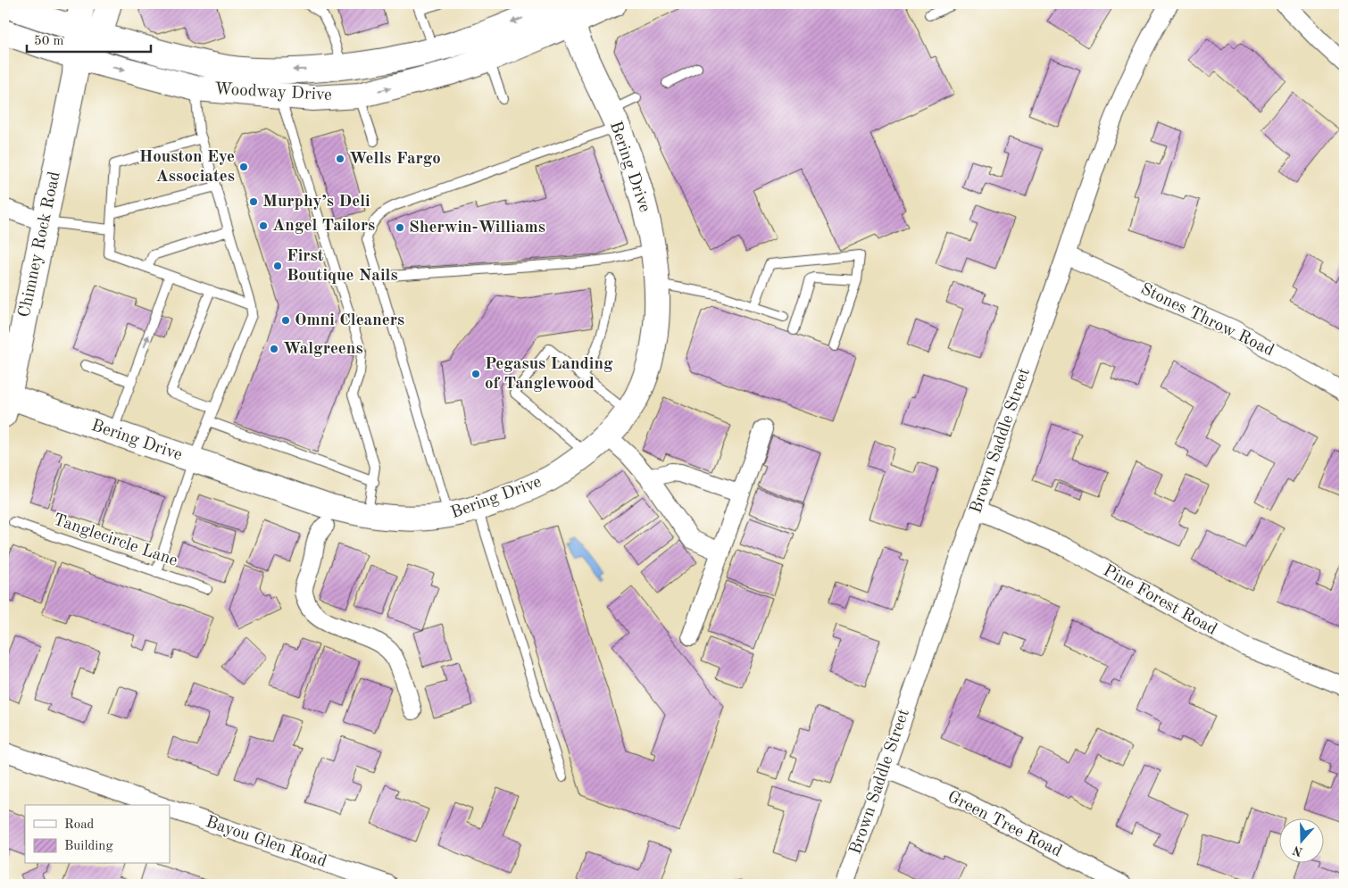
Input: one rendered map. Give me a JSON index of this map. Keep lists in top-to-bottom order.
{
  "streets": {
    "main road": ["Woodway Drive", "Bering Drive", "Chimney Rock Road"],
    "street": [
      "Stones Throw Road",
      "Brown Saddle Street",
      "Pine Forest Road",
      "Green Tree Road",
      "Bayou Glen Road"
    ],
    "lane": ["Tanglecircle Lane"]
  },
  "crossings": [
    ["Woodway Drive", "Bering Drive"],
    ["Woodway Drive", "Chimney Rock Road"],
    ["Bering Drive", "Chimney Rock Road"],
    ["Stones Throw Road", "Brown Saddle Street"],
    ["Brown Saddle Street", "Pine Forest Road"],
    ["Brown Saddle Street", "Green Tree Road"]
  ],
  "places": [
    "Wells Fargo",
    "Houston Eye Associates",
    "Murphy’s Deli",
    "Angel Tailors",
    "Sherwin-Williams",
    "First Boutique Nails",
    "Omni Cleaners",
    "Walgreens",
    "Pegasus Landing of Tanglewood"
  ],
  "legend": ["Road", "Building"],
  "scale_bar": "50 m",
  "north": "bottom"
}
